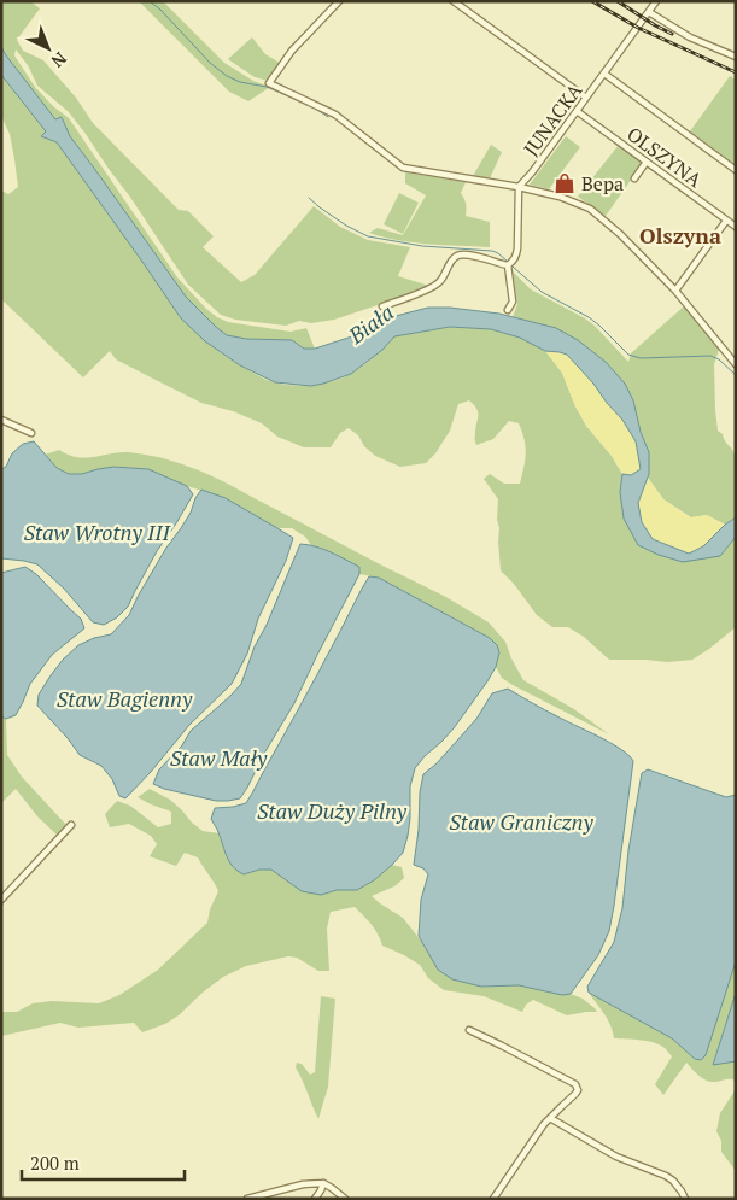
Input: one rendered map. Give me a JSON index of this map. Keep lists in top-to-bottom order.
{
  "streets": {
    "street": ["JUNACKA", "OLSZYNA"]
  },
  "crossings": [
    ["JUNACKA", "OLSZYNA"]
  ],
  "districts": ["Olszyna"],
  "water": [
    "Biała",
    "Staw Wrotny III",
    "Staw Bagienny",
    "Staw Mały",
    "Staw Duży Pilny",
    "Staw Graniczny"
  ],
  "places": {
    "shop": ["Bepa"]
  },
  "scale_bar": "200 m",
  "north": "bottom right"
}
